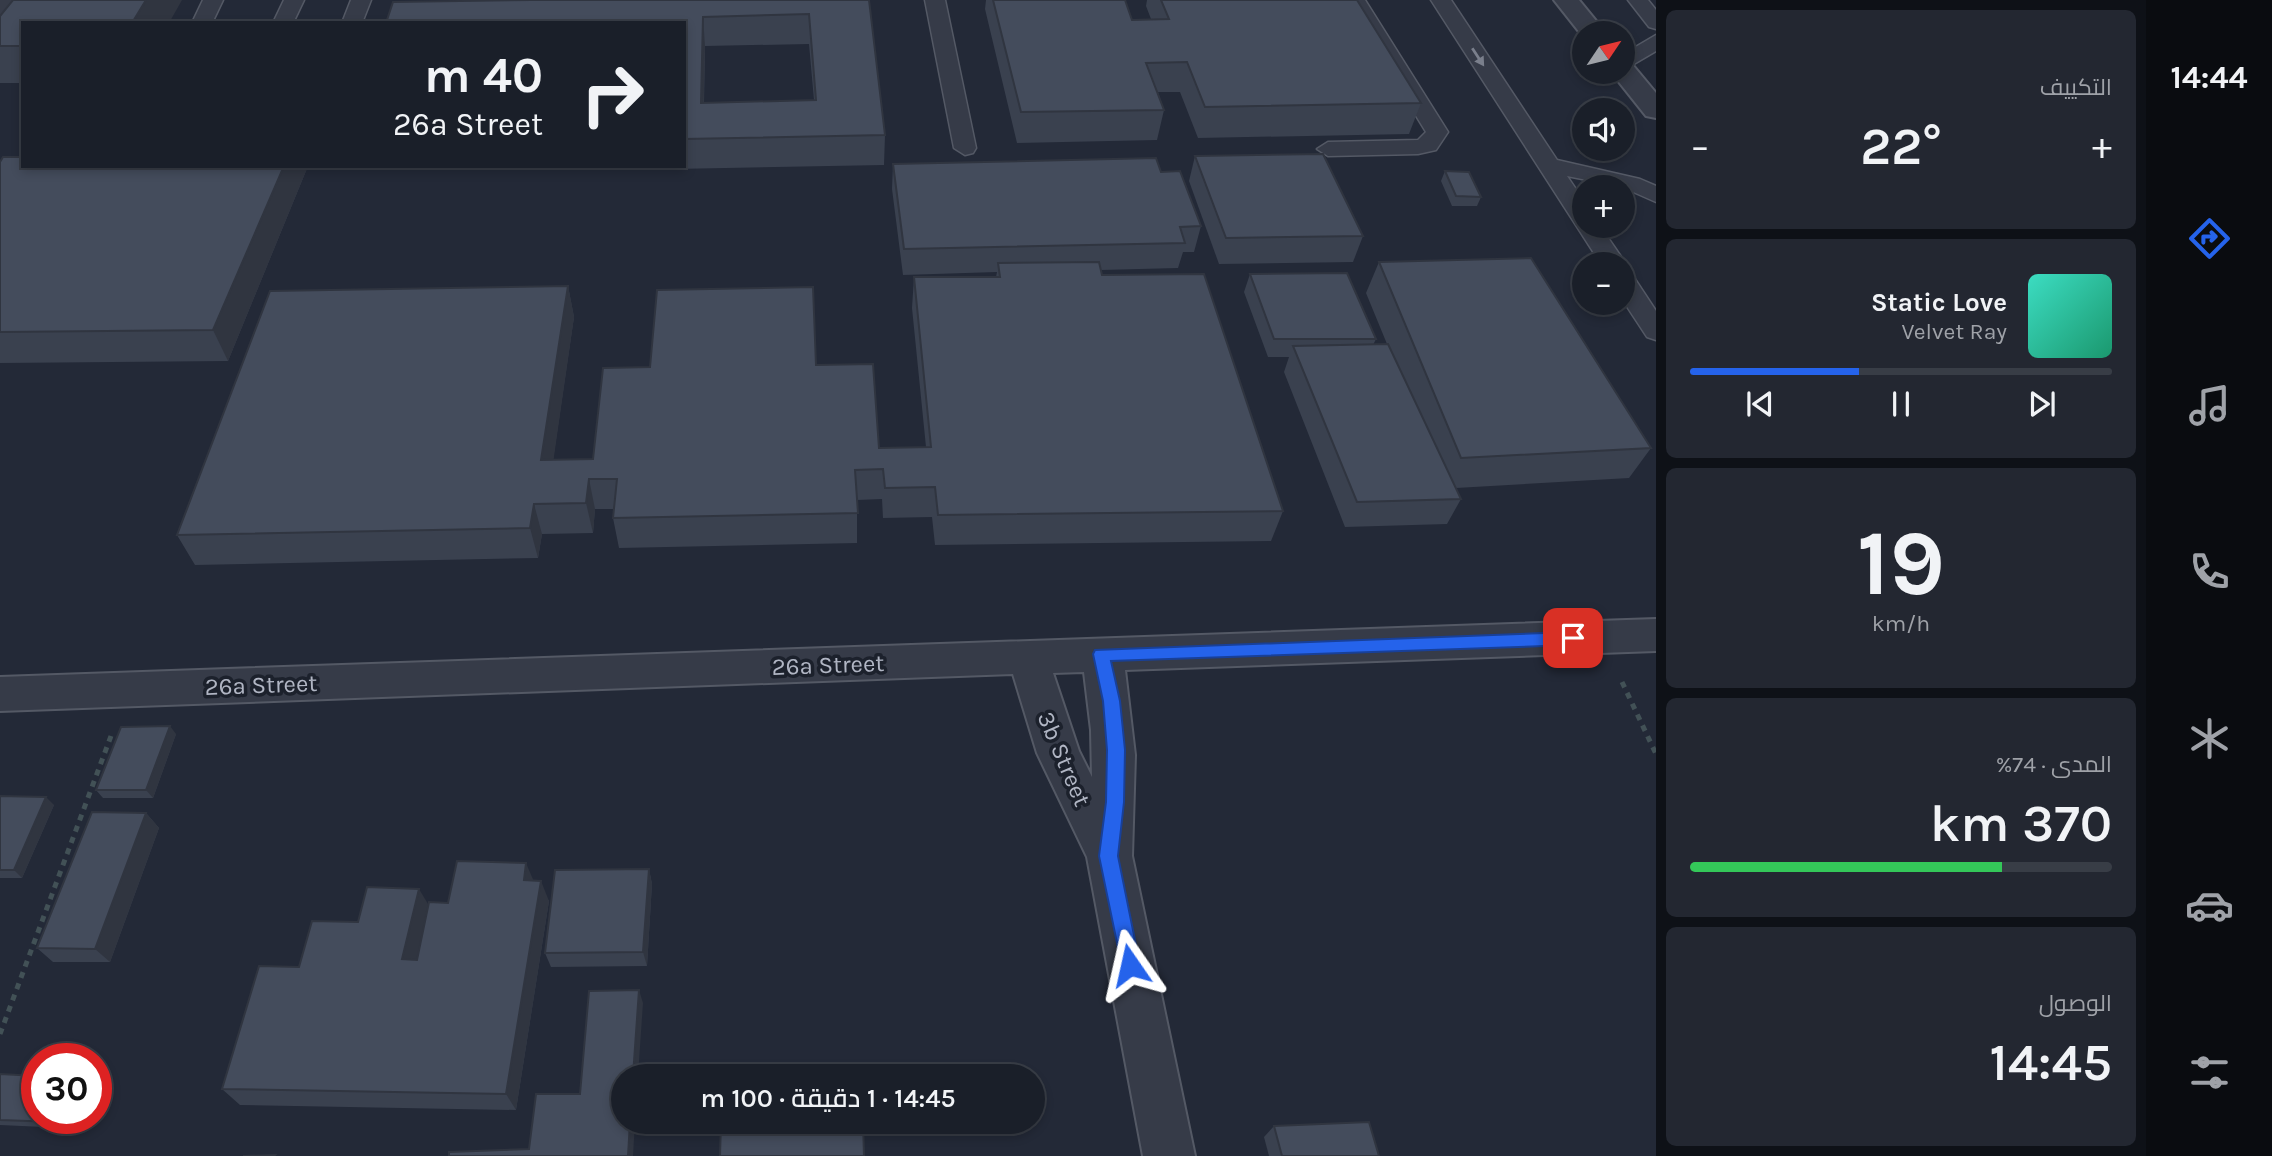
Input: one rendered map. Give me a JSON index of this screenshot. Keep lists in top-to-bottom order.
{
  "streets": {
    "street": ["26a Street", "3b Street"]
  },
  "crossings": [
    ["26a Street", "3b Street"]
  ],
  "north": "top right",
  "page": {
    "tabs": "14:44",
    "tile": [
      "التكييف",
      ["19", "km/h"],
      ["المدى · 74%", "370 km"],
      ["الوصول", "14:45"]
    ],
    "map_buttons": ["+", "−"],
    "turn": ["40 m", "26a Street"],
    "heat": ["−", "22°", "+"],
    "song": ["Static Love", "Velvet Ray"],
    "limit": "30",
    "trip": "14:45 · 1 دقيقة · 100 m"
  }
}
